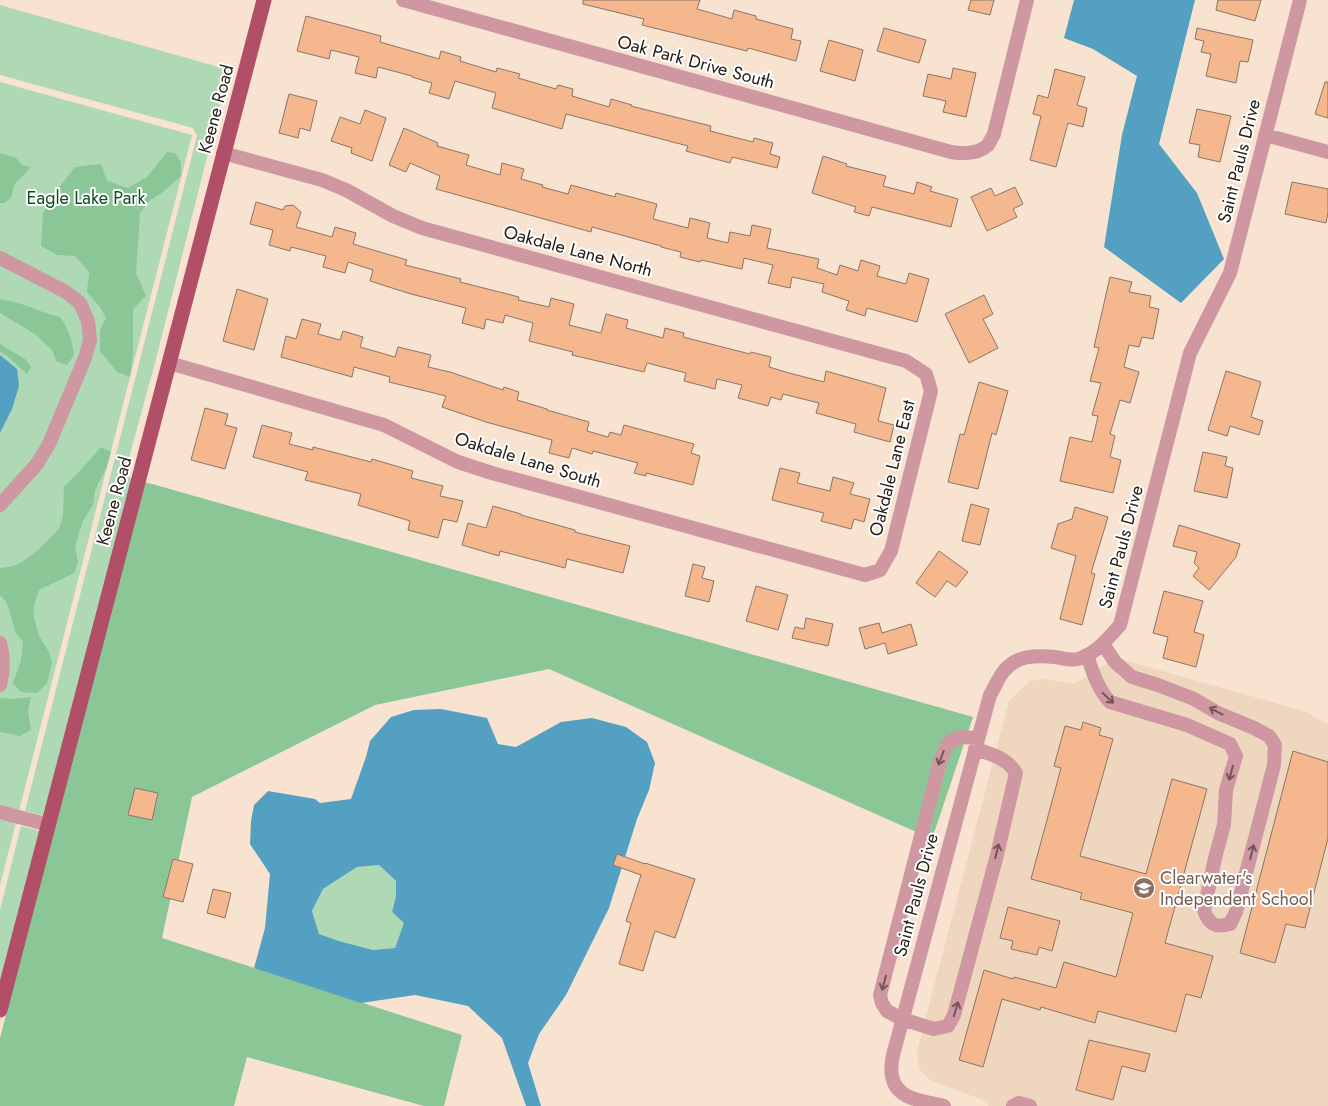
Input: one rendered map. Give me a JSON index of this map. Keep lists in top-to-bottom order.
{
  "streets": {
    "main road": ["Keene Road"],
    "street": [
      "Oak Park Drive South",
      "Saint Pauls Drive",
      "Oakdale Lane North",
      "Oakdale Lane South",
      "Oakdale Lane East"
    ]
  },
  "crossings": [
    ["Keene Road", "Oakdale Lane North"],
    ["Keene Road", "Oakdale Lane South"],
    ["Oakdale Lane North", "Oakdale Lane East"],
    ["Oakdale Lane South", "Oakdale Lane East"]
  ],
  "parks": ["Eagle Lake Park"],
  "places": {
    "school or university": ["Clearwater's Independent School"]
  }
}
